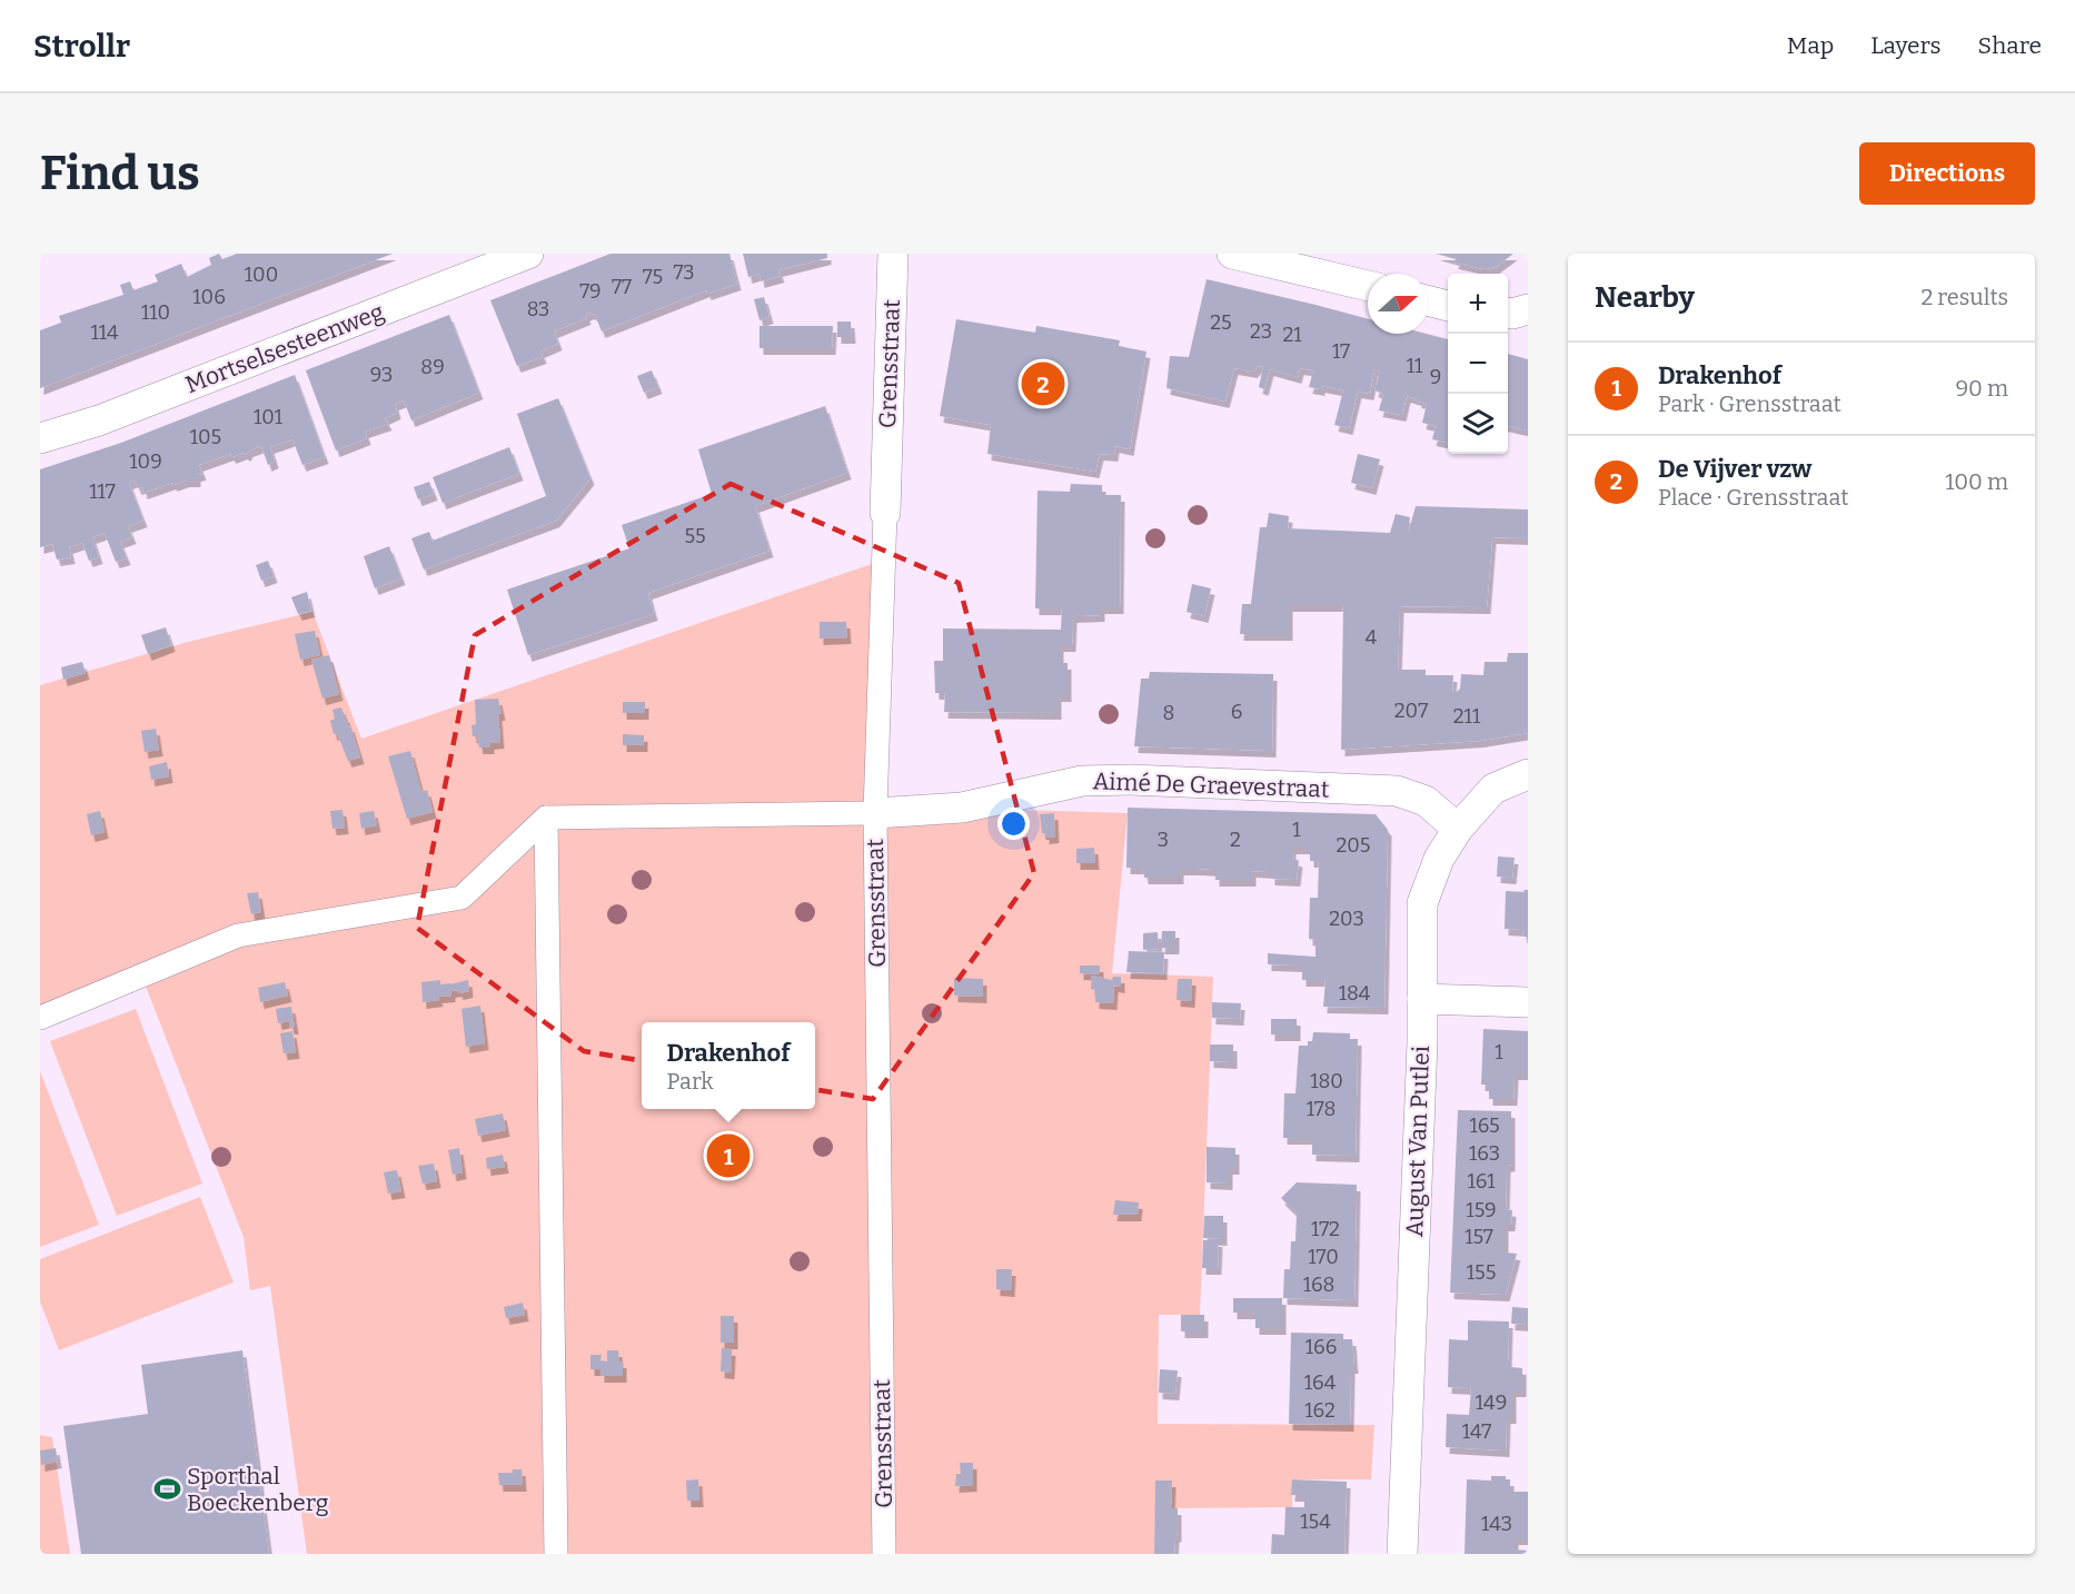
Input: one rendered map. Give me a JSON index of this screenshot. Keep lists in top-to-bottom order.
{
  "streets": {
    "street": [
      "Mortselsesteenweg",
      "Grensstraat",
      "Aimé De Graevestraat",
      "August Van Putlei"
    ]
  },
  "crossings": [
    ["Grensstraat", "Aimé De Graevestraat"],
    ["Aimé De Graevestraat", "August Van Putlei"]
  ],
  "places": {
    "sports": ["Sporthal Boeckenberg"]
  },
  "house_numbers": [
    "73",
    "100",
    "75",
    "77",
    "79",
    "106",
    "83",
    "110",
    "25",
    "23",
    "114",
    "21",
    "17",
    "11",
    "89",
    "93",
    "9",
    "101",
    "105",
    "109",
    "117",
    "55",
    "4",
    "207",
    "6",
    "8",
    "211",
    "1",
    "3",
    "2",
    "205",
    "203",
    "184",
    "1",
    "180",
    "178",
    "165",
    "163",
    "161",
    "159",
    "172",
    "157",
    "170",
    "155",
    "168",
    "166",
    "164",
    "149",
    "162",
    "147",
    "154",
    "143"
  ],
  "north": "right",
  "page": {
    "header": "Strollr",
    "nav": ["Map", "Layers", "Share"],
    "buttons": "Directions",
    "title": "Find us",
    "heading": ["Nearby", "2 results"],
    "map_buttons": ["+", "−"],
    "list": [
      {
        "mark": "1",
        "name": "Drakenhof",
        "note": "Park · Grensstraat",
        "value": "90 m"
      },
      {
        "mark": "2",
        "name": "De Vijver vzw",
        "note": "Place · Grensstraat",
        "value": "100 m"
      }
    ],
    "pins": ["2", "1"],
    "popup": ["Drakenhof", "Park"]
  }
}
